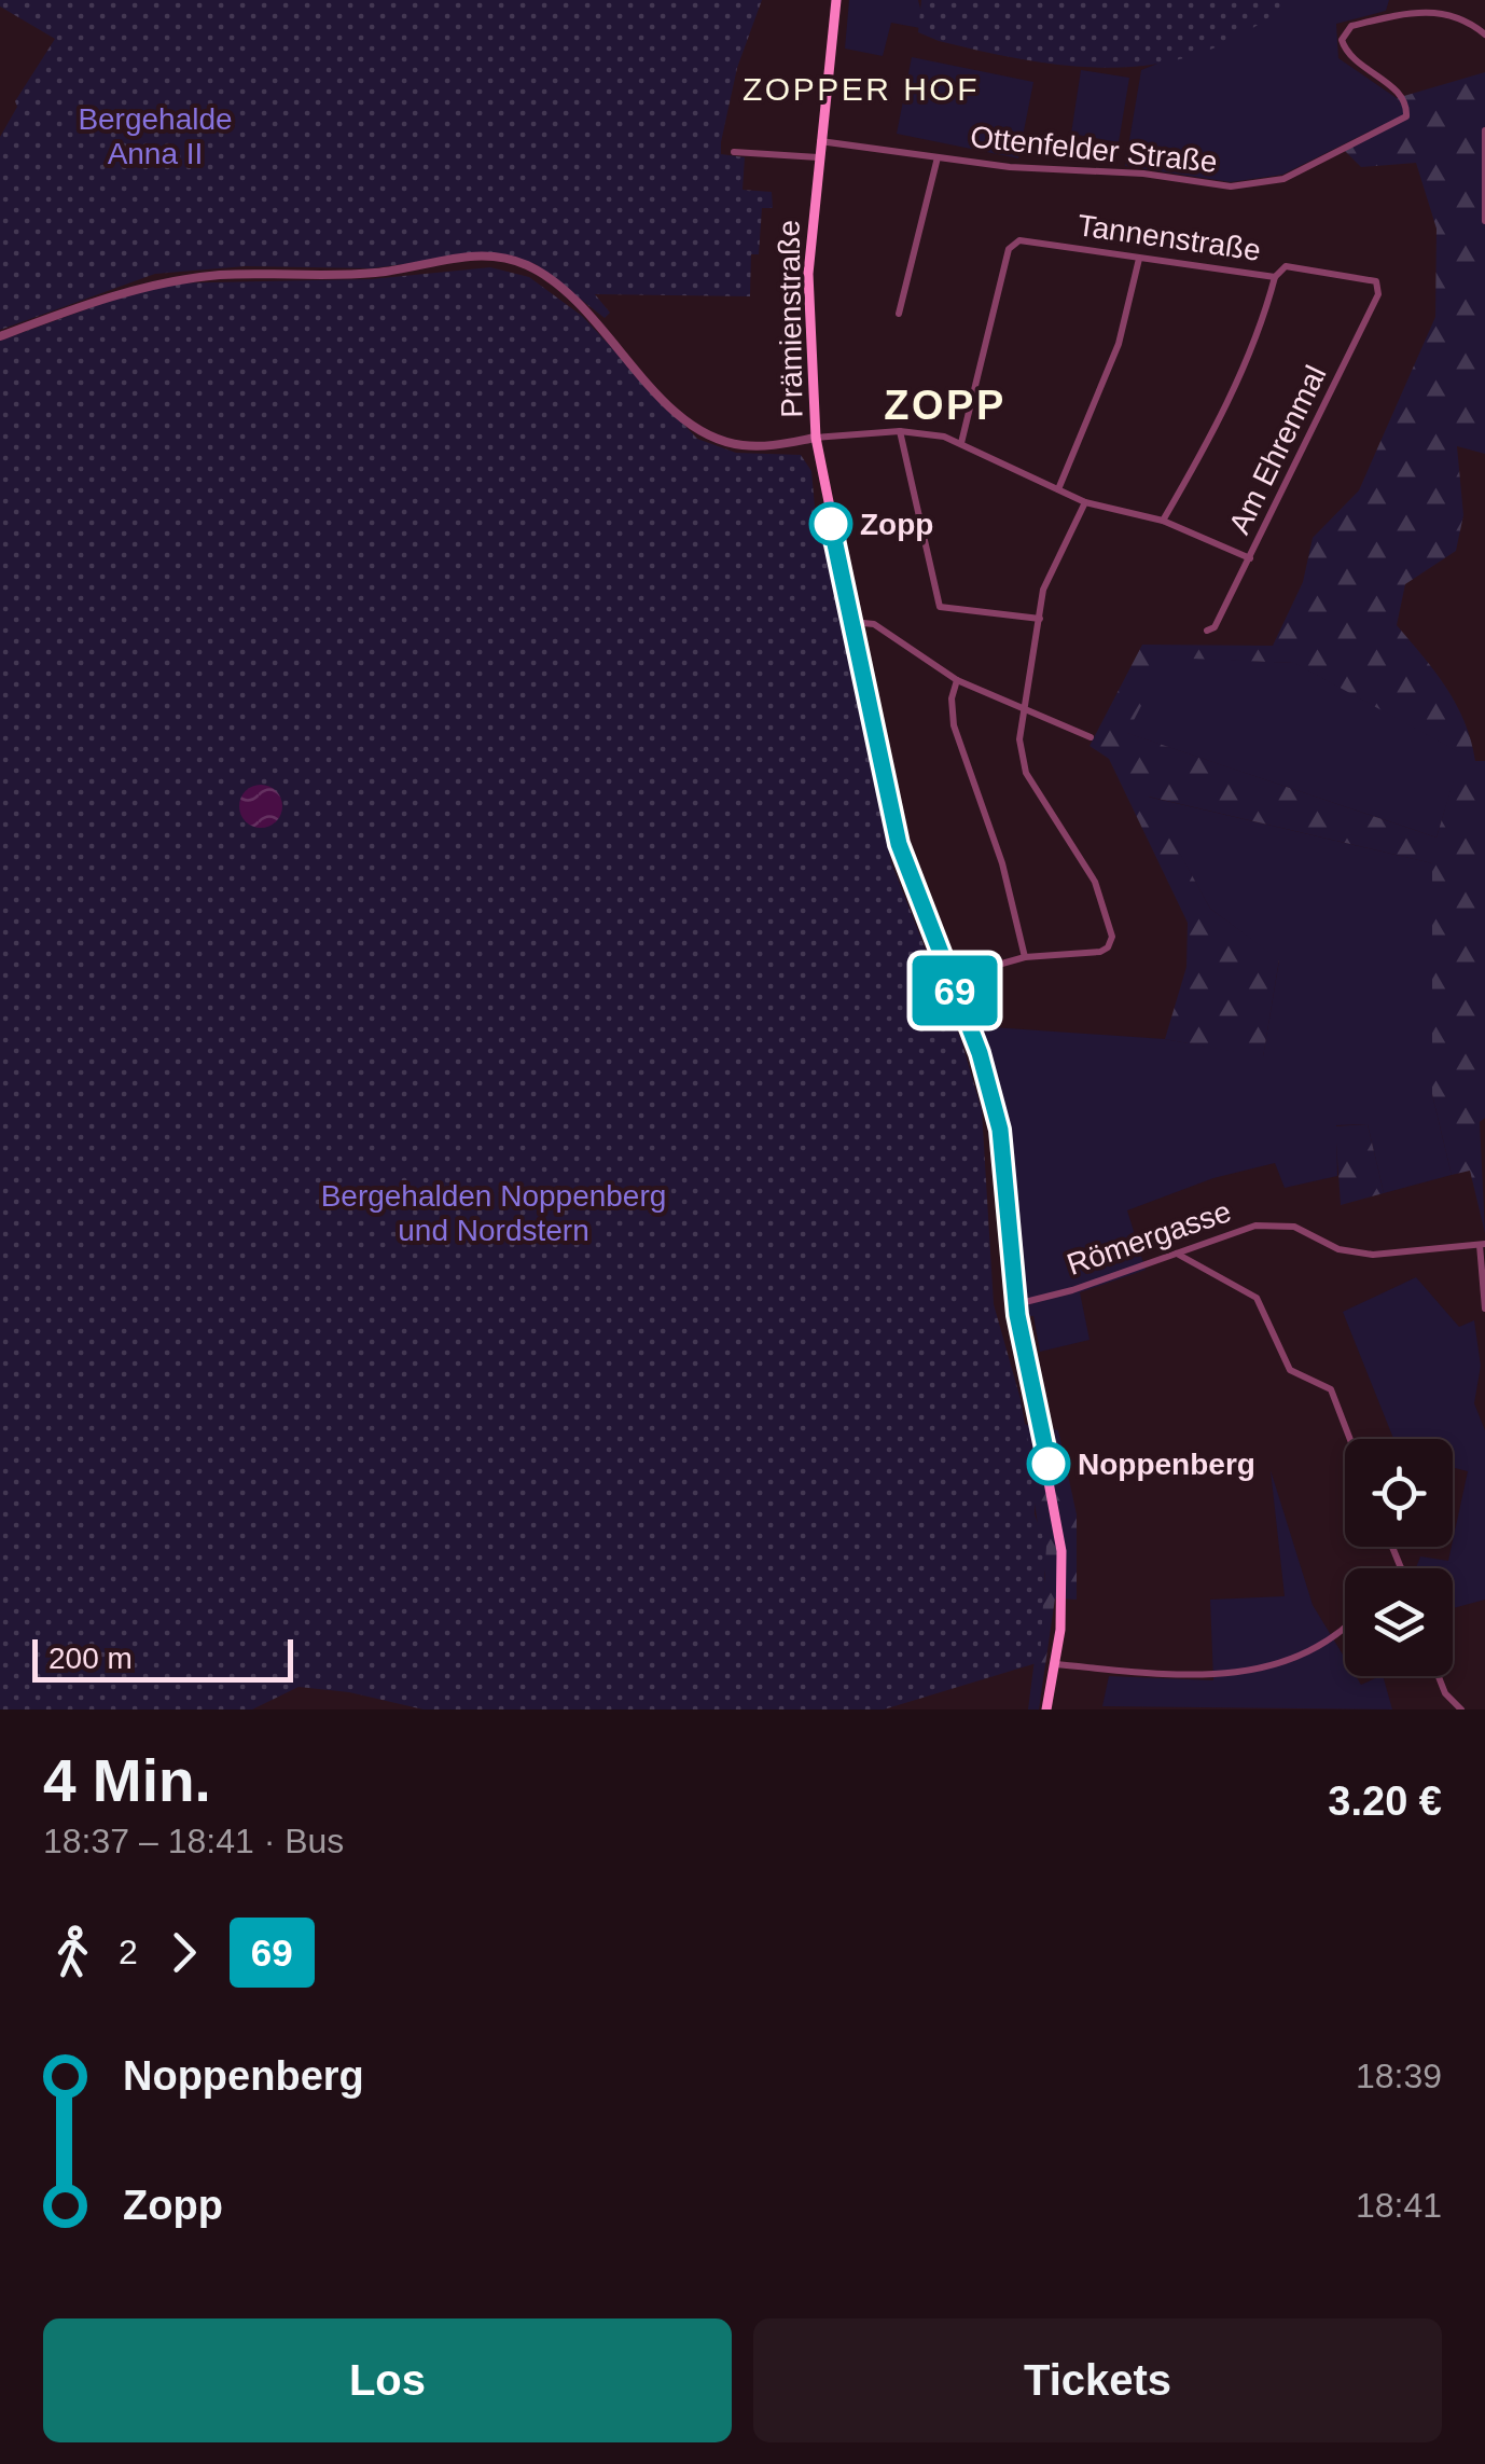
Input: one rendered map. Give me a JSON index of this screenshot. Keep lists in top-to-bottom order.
{
  "streets": {
    "main road": ["Prämienstraße"],
    "street": [
      "Ottenfelder Straße",
      "Tannenstraße",
      "Am Ehrenmal",
      "Römergasse"
    ]
  },
  "crossings": [
    ["Ottenfelder Straße", "Prämienstraße"],
    ["Tannenstraße", "Am Ehrenmal"],
    ["Prämienstraße", "Römergasse"]
  ],
  "districts": ["ZOPPER HOF", "ZOPP"],
  "parks": ["Bergehalde Anna II", "Bergehalden Noppenberg und Nordstern"],
  "places": ["Zopp", "Noppenberg"],
  "lines": ["bus line 69"],
  "scale_bar": "200 m",
  "page": {
    "on_map": "69",
    "scale": "200 m",
    "heading": ["4 Min.", "18:37 – 18:41 · Bus", "3.20 €"],
    "legs": ["2", "69"],
    "list": [
      {
        "name": "Noppenberg",
        "value": "18:39"
      },
      {
        "name": "Zopp",
        "value": "18:41"
      }
    ],
    "buttons": ["Los", "Tickets"]
  }
}
